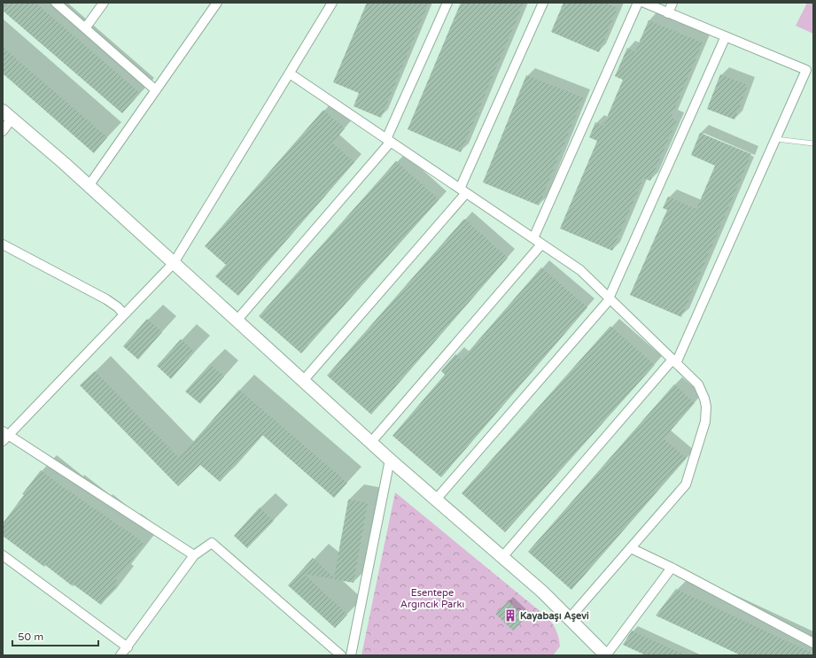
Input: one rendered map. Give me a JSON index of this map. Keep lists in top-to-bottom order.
{
  "parks": ["Esentepe Argıncık Parkı"],
  "places": {
    "building": ["Kayabaşı Aşevi"]
  },
  "scale_bar": "50 m"
}
